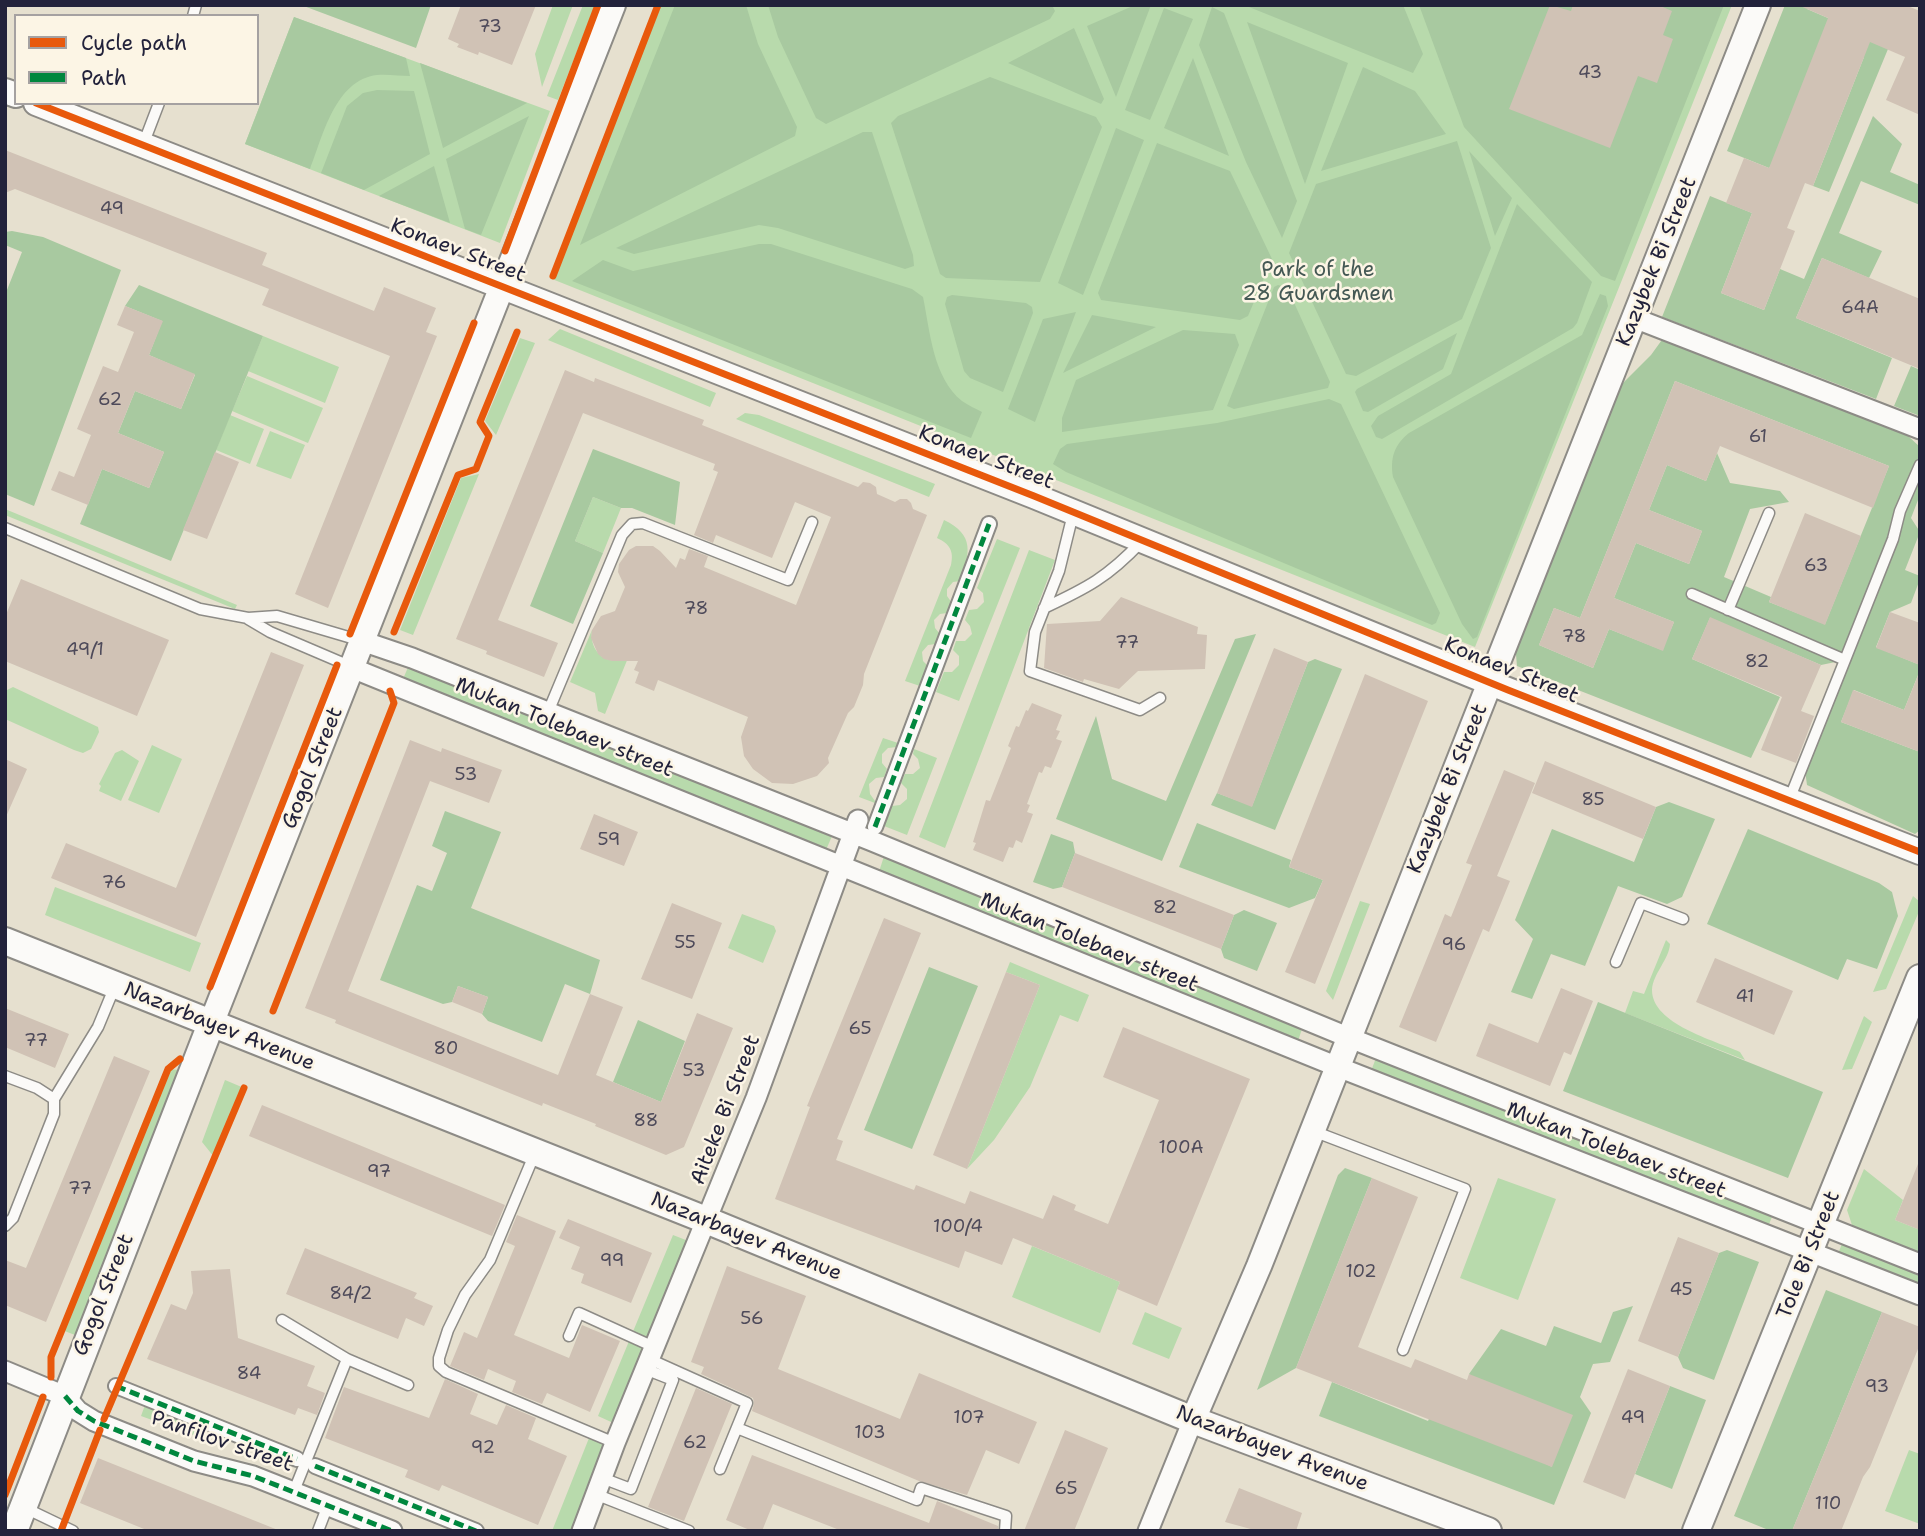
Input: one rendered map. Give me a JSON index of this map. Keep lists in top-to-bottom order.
{
  "streets": {
    "main road": ["Gogol Street", "Nazarbayev Avenue", "Tole Bi Street"],
    "street": [
      "Konaev Street",
      "Kazybek Bi Street",
      "Mukan Tolebaev street",
      "Aiteke Bi Street",
      "Panfilov street"
    ]
  },
  "crossings": [
    ["Konaev Street", "Kazybek Bi Street"],
    ["Konaev Street", "Gogol Street"],
    ["Kazybek Bi Street", "Mukan Tolebaev street"],
    ["Kazybek Bi Street", "Nazarbayev Avenue"],
    ["Mukan Tolebaev street", "Gogol Street"],
    ["Mukan Tolebaev street", "Aiteke Bi Street"],
    ["Mukan Tolebaev street", "Tole Bi Street"],
    ["Gogol Street", "Nazarbayev Avenue"],
    ["Gogol Street", "Panfilov street"],
    ["Nazarbayev Avenue", "Aiteke Bi Street"]
  ],
  "parks": ["Park of the 28 Guardsmen"],
  "house_numbers": [
    "73",
    "43",
    "49",
    "64А",
    "62",
    "61",
    "63",
    "78",
    "78",
    "77",
    "49/1",
    "82",
    "53",
    "85",
    "59",
    "76",
    "82",
    "55",
    "96",
    "41",
    "65",
    "77",
    "80",
    "53",
    "88",
    "100А",
    "97",
    "77",
    "100/4",
    "99",
    "102",
    "45",
    "84/2",
    "56",
    "84",
    "93",
    "107",
    "49",
    "103",
    "62",
    "92",
    "65",
    "110"
  ],
  "legend": ["Cycle path", "Path"]
}
